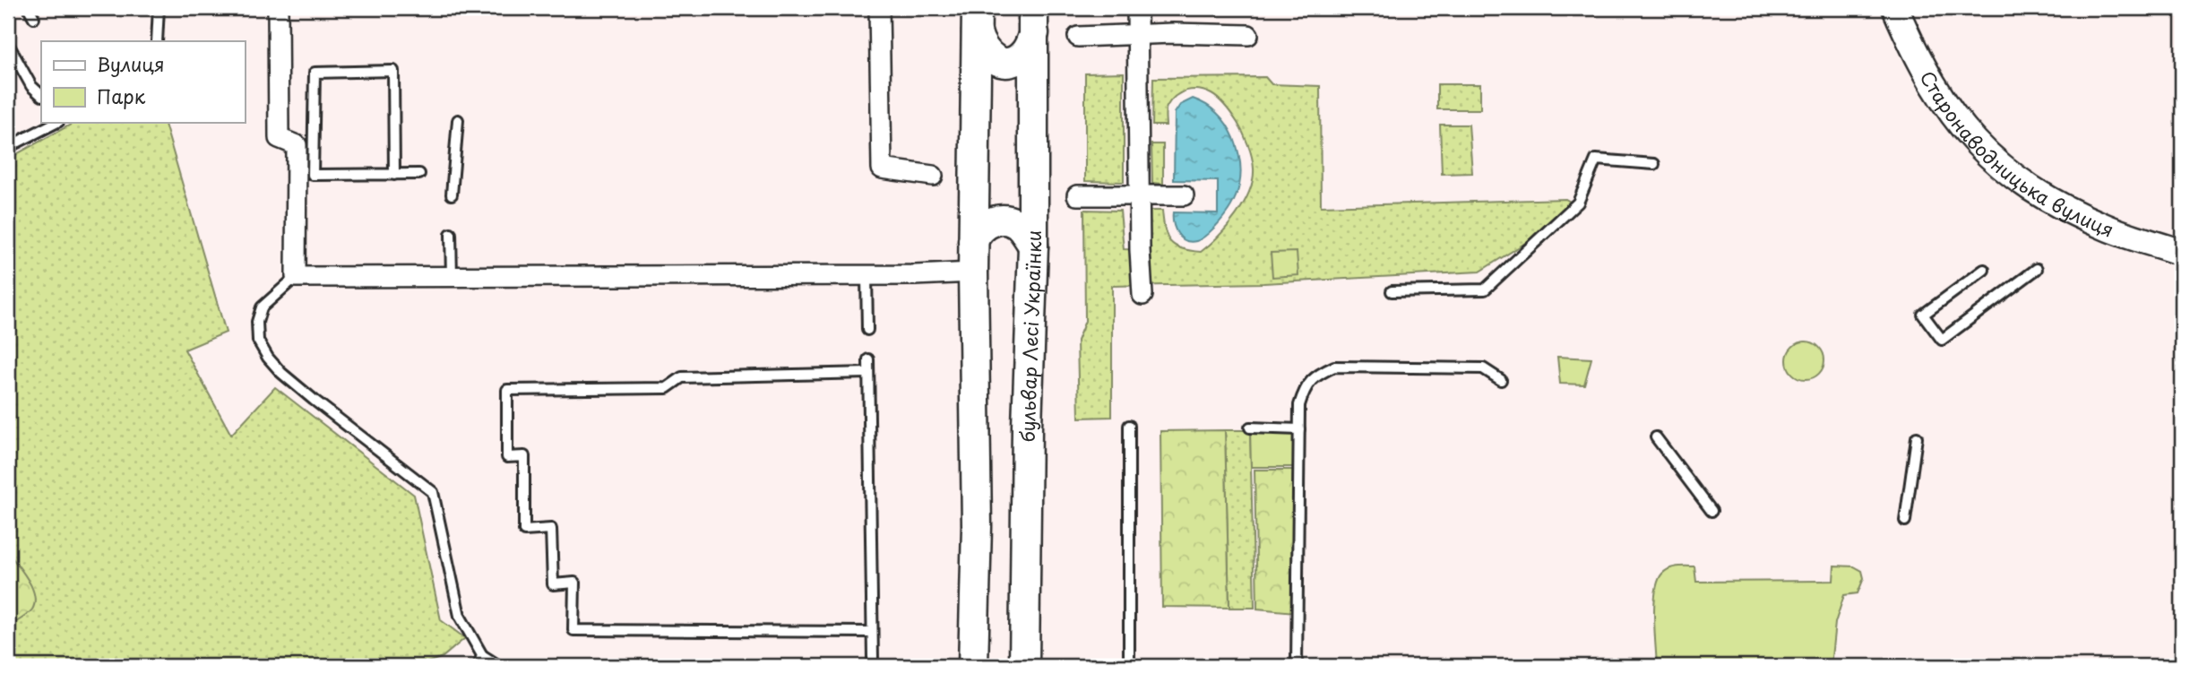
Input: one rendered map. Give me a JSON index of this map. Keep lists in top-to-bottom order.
{
  "streets": {
    "main road": ["Старонаводницька вулиця", "бульвар Лесі Українки"]
  },
  "legend": ["Вулиця", "Парк"]
}
